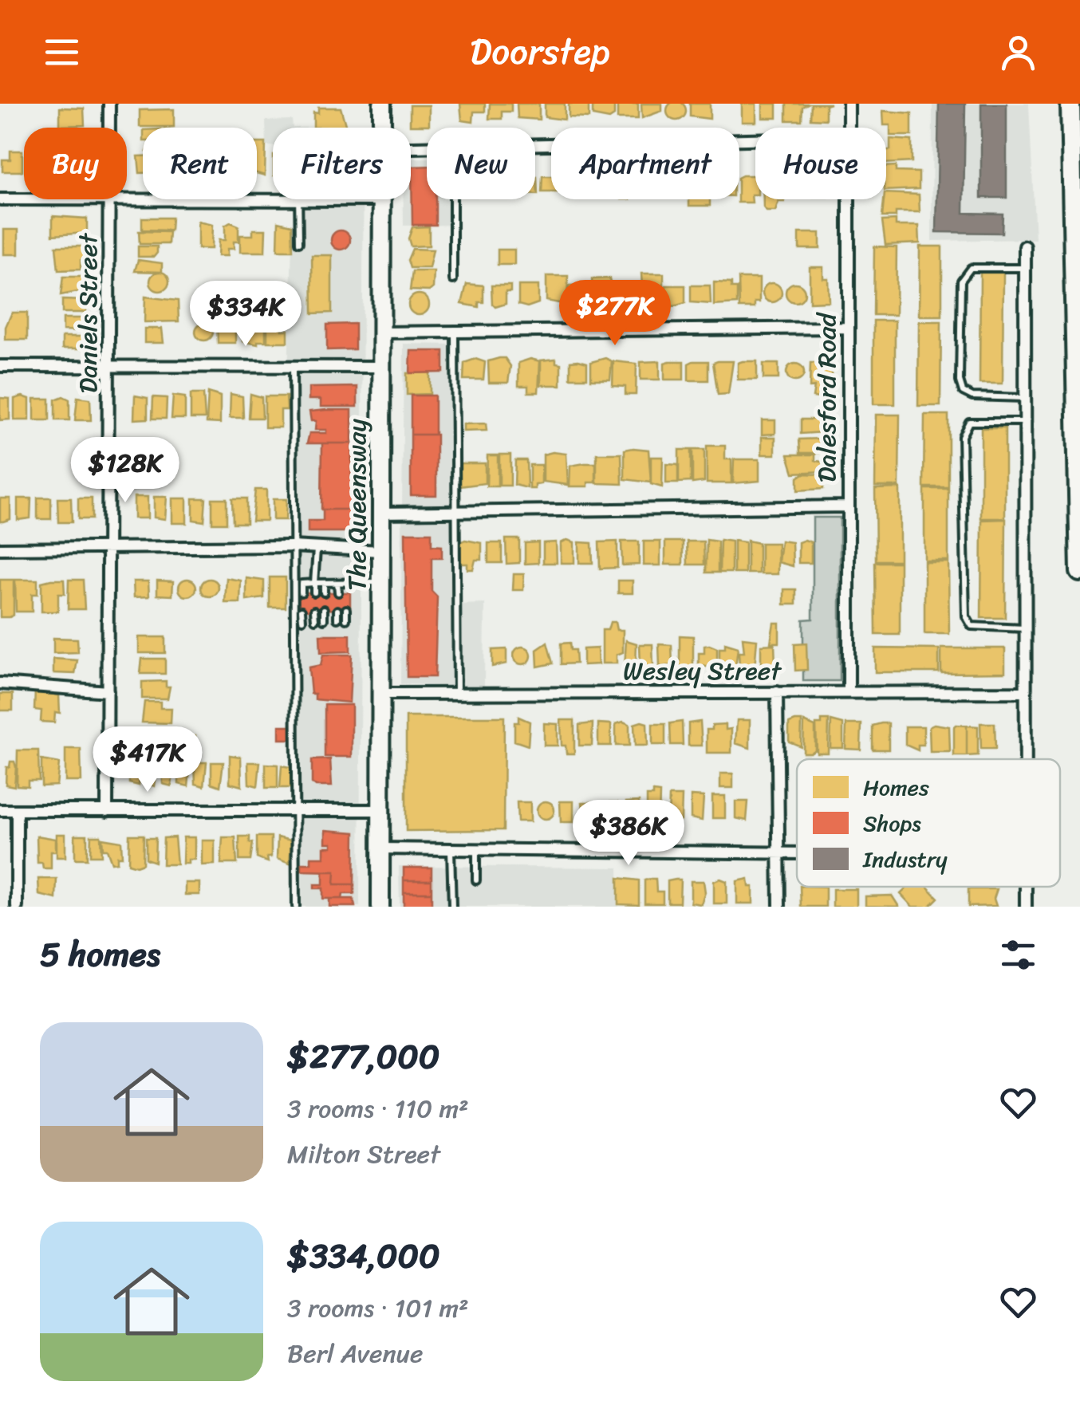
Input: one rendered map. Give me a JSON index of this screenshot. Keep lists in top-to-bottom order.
{
  "streets": {
    "main road": ["The Queensway"],
    "street": ["Daniels Street", "Dalesford Road", "Wesley Street"]
  },
  "crossings": [
    ["Dalesford Road", "Wesley Street"],
    ["The Queensway", "Wesley Street"]
  ],
  "legend": ["Homes", "Shops", "Industry"],
  "page": {
    "header": "Doorstep",
    "chip": [
      "Buy",
      "Rent",
      "Filters",
      "New",
      "Apartment",
      "House"
    ],
    "price": [
      "$277K",
      "$334K",
      "$128K",
      "$417K",
      "$386K"
    ],
    "heading": "5 homes",
    "list": [
      {
        "name": "$277,000",
        "note": "3 rooms · 110 m² · Milton Street"
      },
      {
        "name": "$334,000",
        "note": "3 rooms · 101 m² · Berl Avenue"
      }
    ]
  }
}
